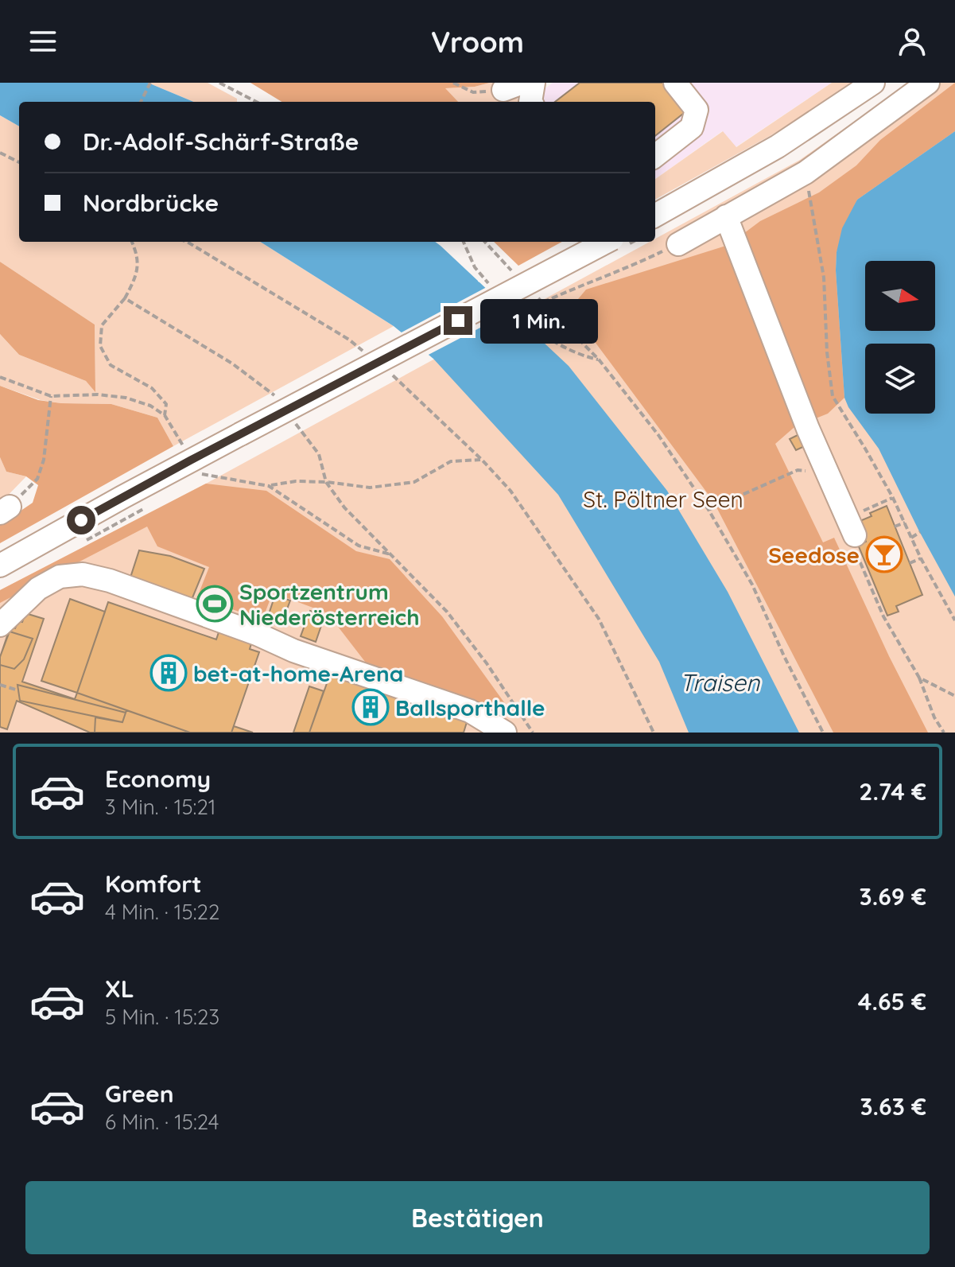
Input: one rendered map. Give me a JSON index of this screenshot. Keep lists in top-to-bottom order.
{
  "water": ["Traisen"],
  "parks": ["St. Pöltner Seen"],
  "places": {
    "bar": ["Seedose"],
    "sports": ["Sportzentrum Niederösterreich"],
    "building": ["bet-at-home-Arena", "Ballsporthalle"]
  },
  "north": "right",
  "page": {
    "header": "Vroom",
    "banner": ["Dr.-Adolf-Schärf-Straße", "Nordbrücke"],
    "bubble": "1 Min.",
    "list": [
      {
        "name": "Economy",
        "note": "3 Min. · 15:21",
        "value": "2.74 €"
      },
      {
        "name": "Komfort",
        "note": "4 Min. · 15:22",
        "value": "3.69 €"
      },
      {
        "name": "XL",
        "note": "5 Min. · 15:23",
        "value": "4.65 €"
      },
      {
        "name": "Green",
        "note": "6 Min. · 15:24",
        "value": "3.63 €"
      }
    ],
    "buttons": "Bestätigen"
  }
}
